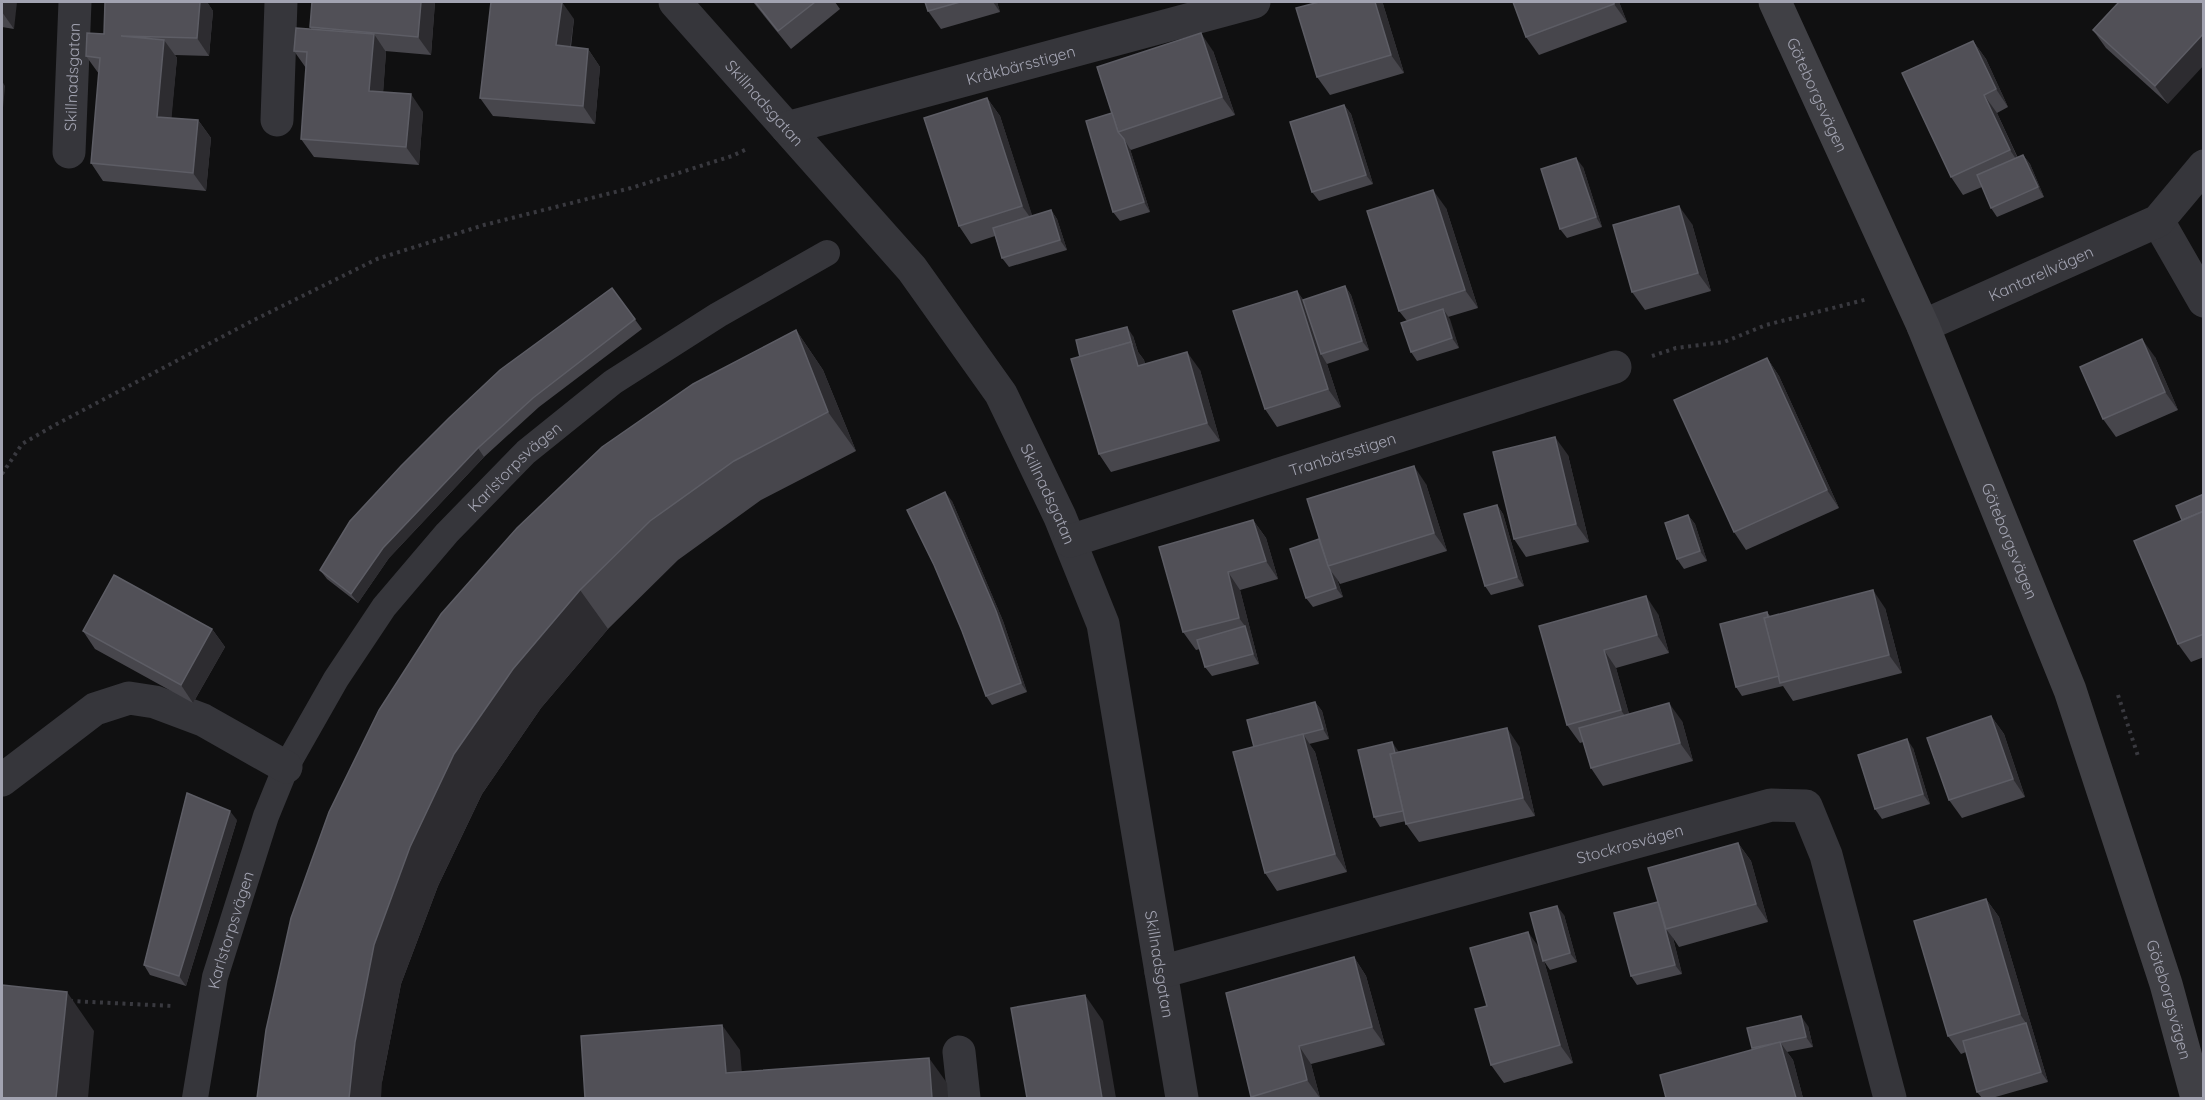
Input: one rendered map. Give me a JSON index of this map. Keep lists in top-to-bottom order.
{
  "streets": {
    "street": [
      "Kråkbärsstigen",
      "Skillnadsgatan",
      "Göteborgsvägen",
      "Kantarellvägen",
      "Tranbärsstigen",
      "Stockrosvägen"
    ],
    "lane": ["Karlstorpsvägen"]
  },
  "crossings": [
    ["Kråkbärsstigen", "Skillnadsgatan"],
    ["Skillnadsgatan", "Tranbärsstigen"],
    ["Skillnadsgatan", "Stockrosvägen"],
    ["Göteborgsvägen", "Kantarellvägen"]
  ]
}
